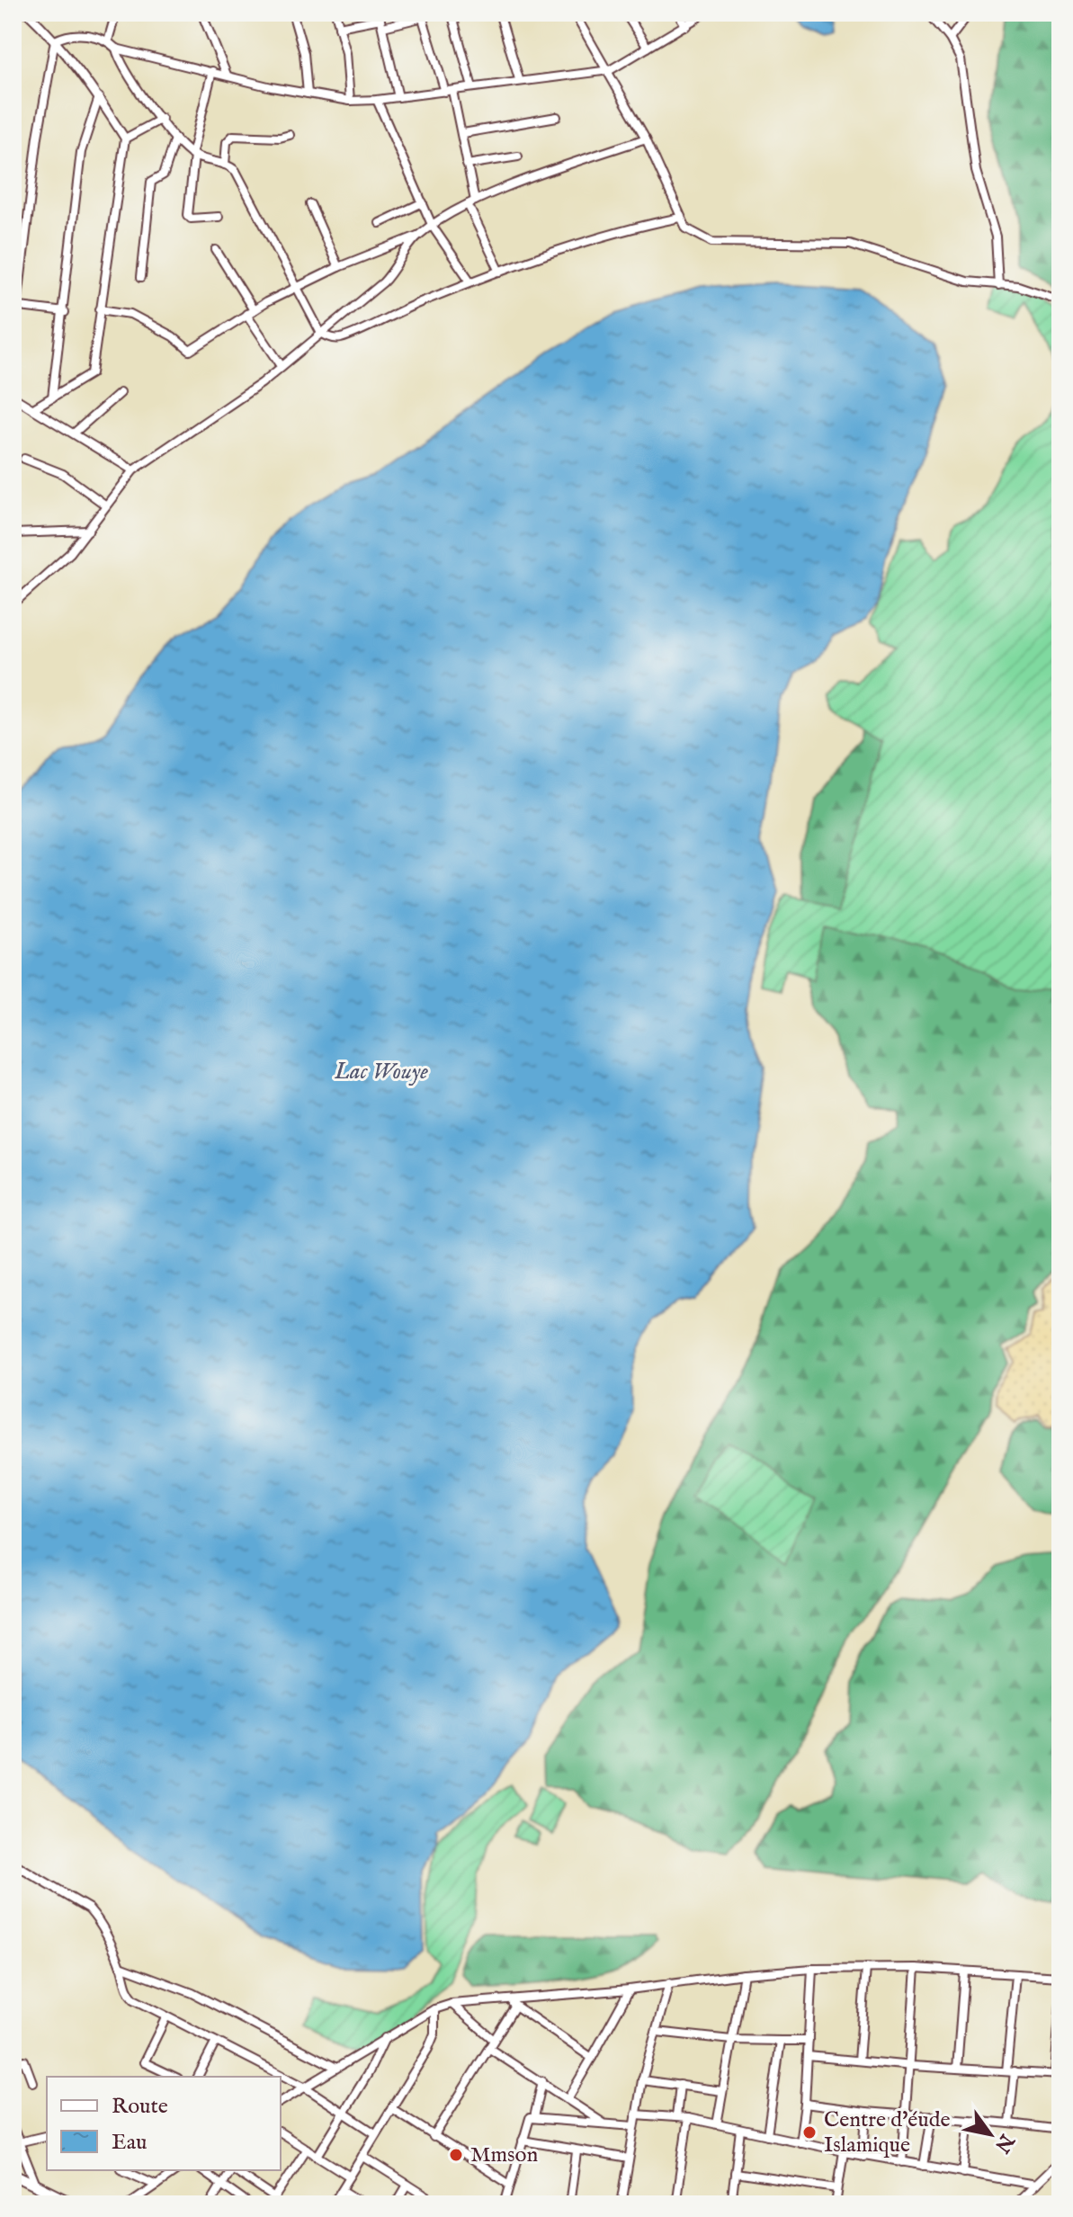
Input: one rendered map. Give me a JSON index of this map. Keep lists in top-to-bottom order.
{
  "water": ["Lac Wouye"],
  "places": ["Centre d'éude Islamique", "Mmson"],
  "legend": ["Route", "Eau"],
  "north": "bottom right"
}
